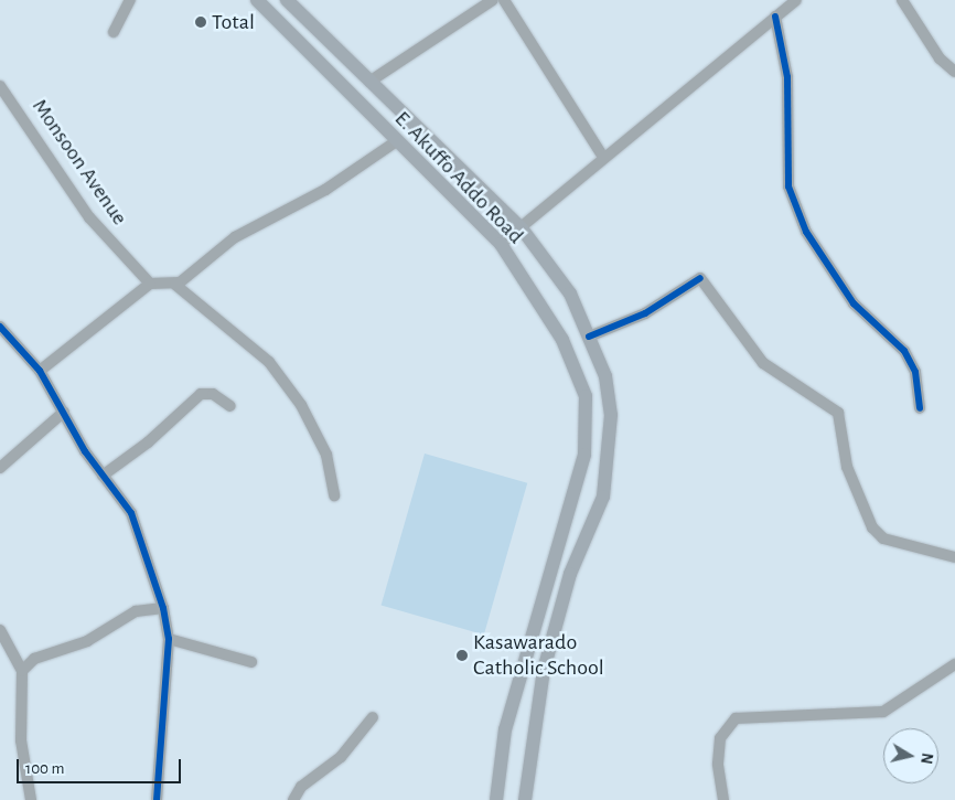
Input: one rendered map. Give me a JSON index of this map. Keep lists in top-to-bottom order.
{
  "streets": {
    "main road": ["E. Akuffo Addo Road"],
    "street": ["Monsoon Avenue"]
  },
  "places": ["Total", "Kasawarado Catholic School"],
  "scale_bar": "100 m",
  "north": "right"
}
